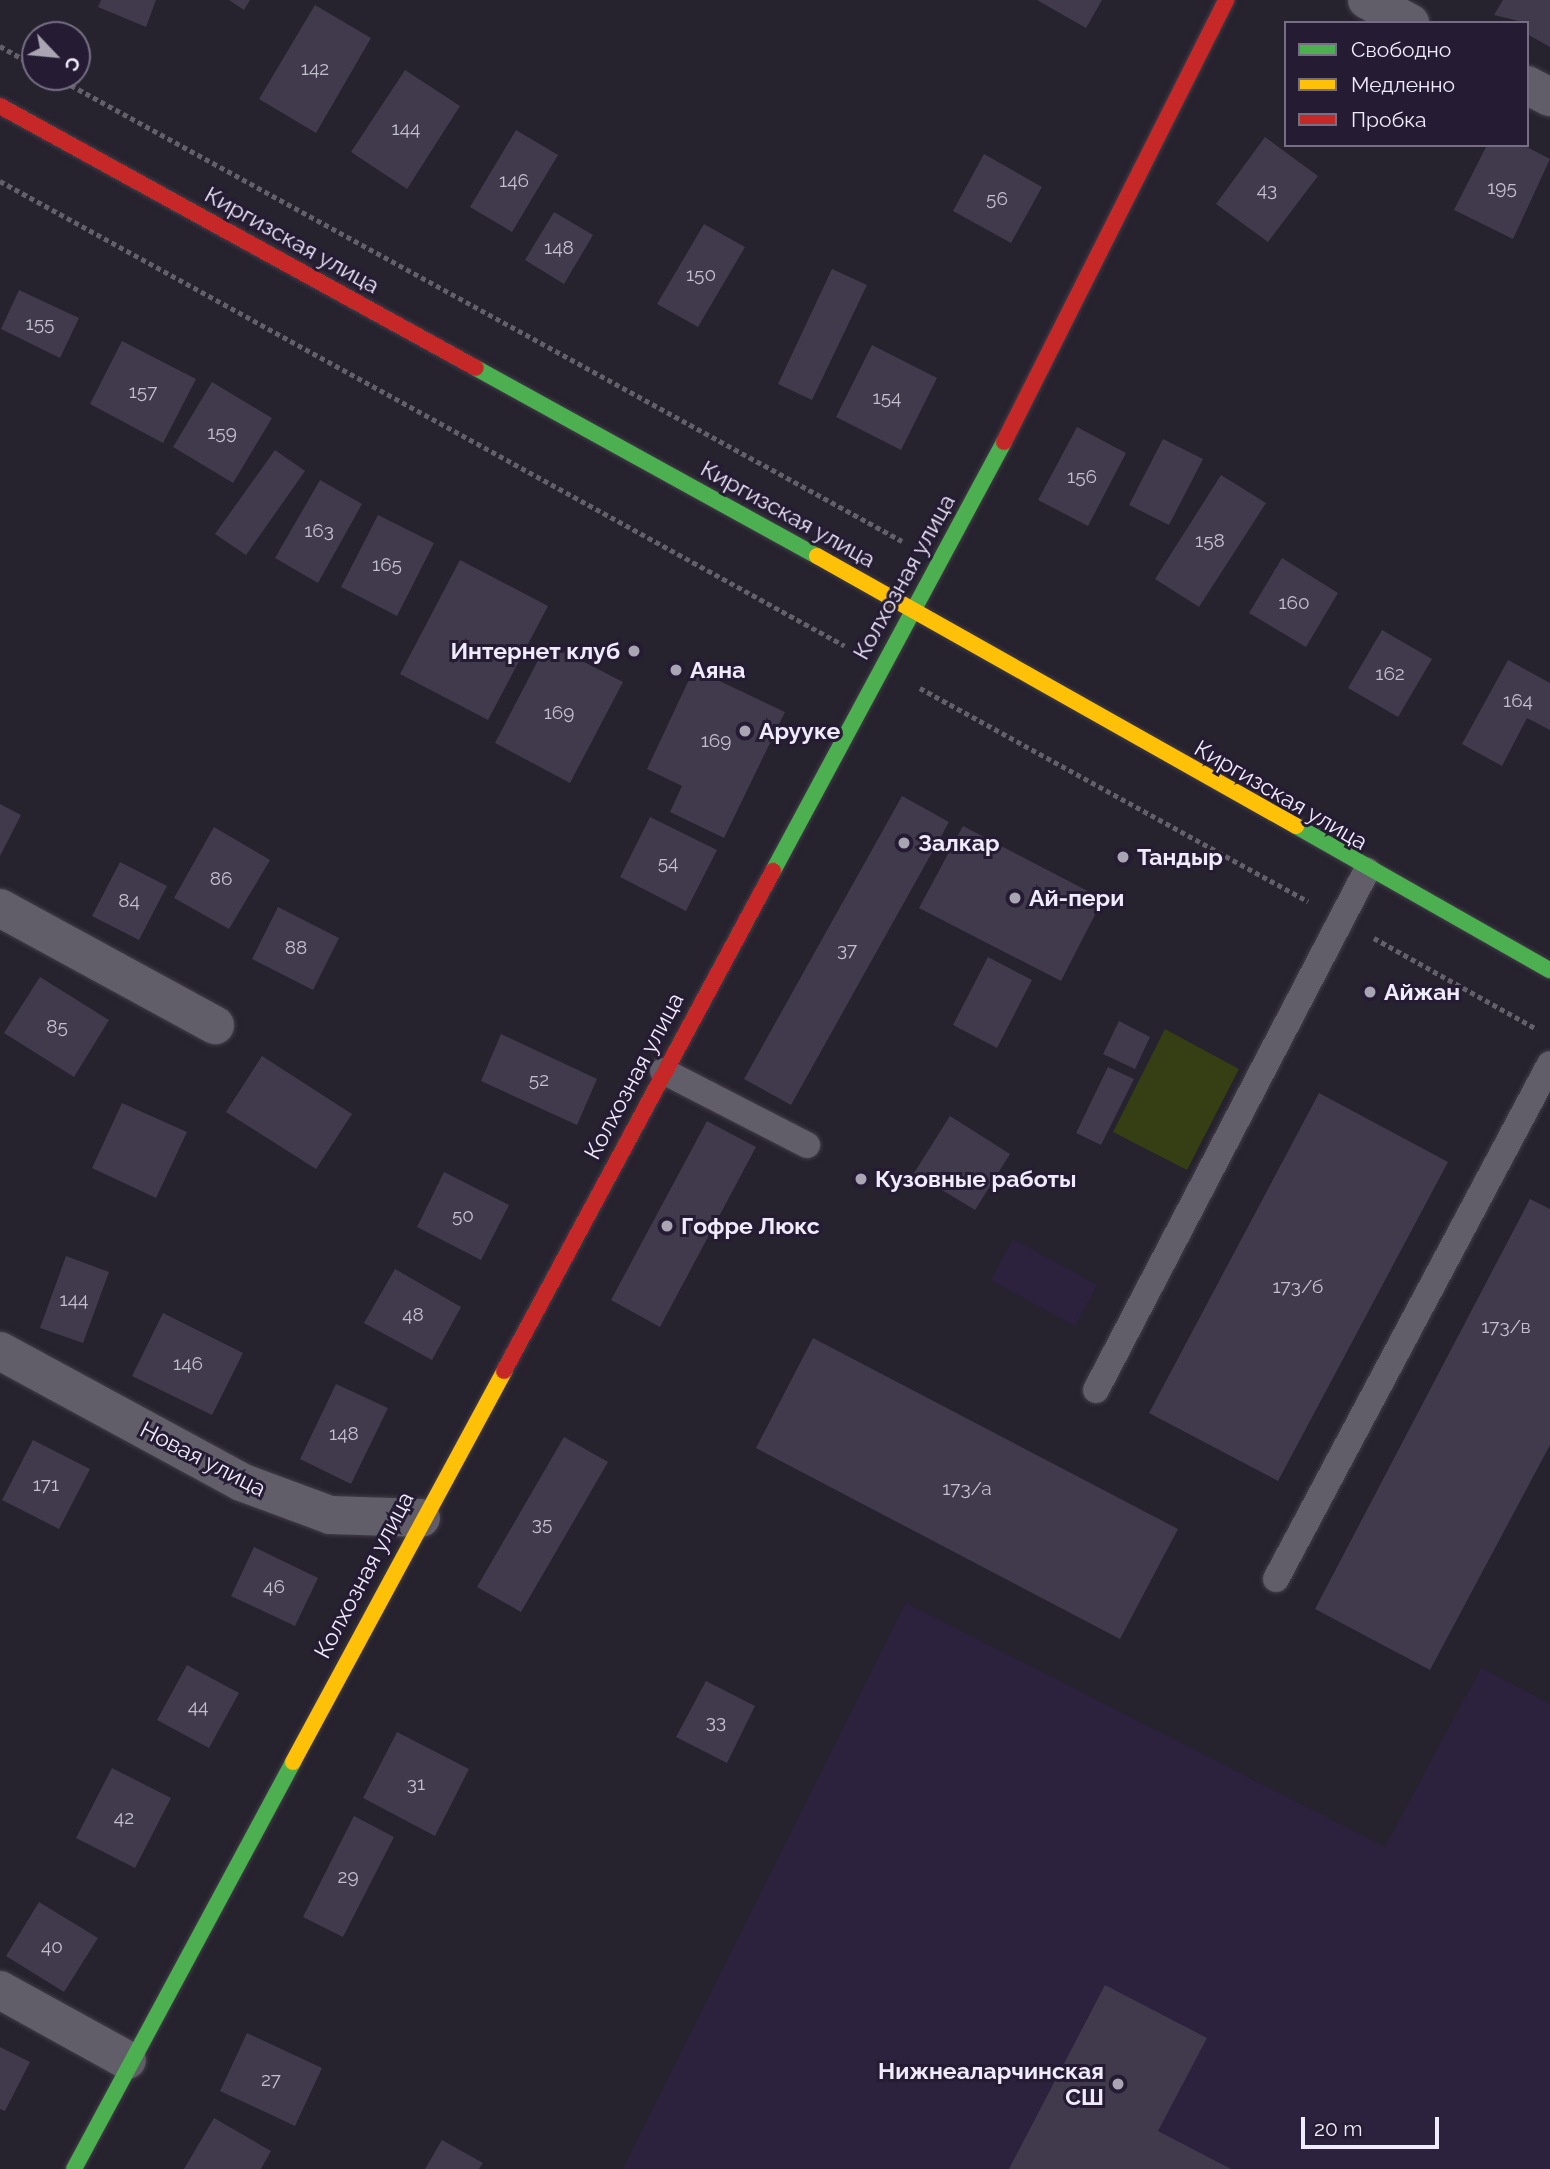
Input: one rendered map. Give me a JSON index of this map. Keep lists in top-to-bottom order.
{
  "streets": {
    "street": ["Киргизская улица", "Колхозная улица", "Новая улица"]
  },
  "crossings": [
    ["Киргизская улица", "Колхозная улица"],
    ["Колхозная улица", "Новая улица"]
  ],
  "places": [
    "Интернет клуб",
    "Аяна",
    "Арууке",
    "Залкар",
    "Тандыр",
    "Ай-пери",
    "Айжан",
    "Кузовные работы",
    "Гофре Люкс",
    "Нижнеаларчинская СШ"
  ],
  "house_numbers": [
    "142",
    "144",
    "146",
    "195",
    "43",
    "56",
    "148",
    "150",
    "155",
    "157",
    "154",
    "159",
    "156",
    "163",
    "158",
    "165",
    "160",
    "162",
    "164",
    "169",
    "169",
    "54",
    "86",
    "84",
    "88",
    "37",
    "85",
    "52",
    "50",
    "173/б",
    "144",
    "48",
    "173/в",
    "146",
    "148",
    "171",
    "173/а",
    "35",
    "46",
    "44",
    "33",
    "31",
    "42",
    "29",
    "40",
    "27"
  ],
  "legend": ["Свободно", "Медленно", "Пробка"],
  "scale_bar": "20 m",
  "north": "bottom right"
}
